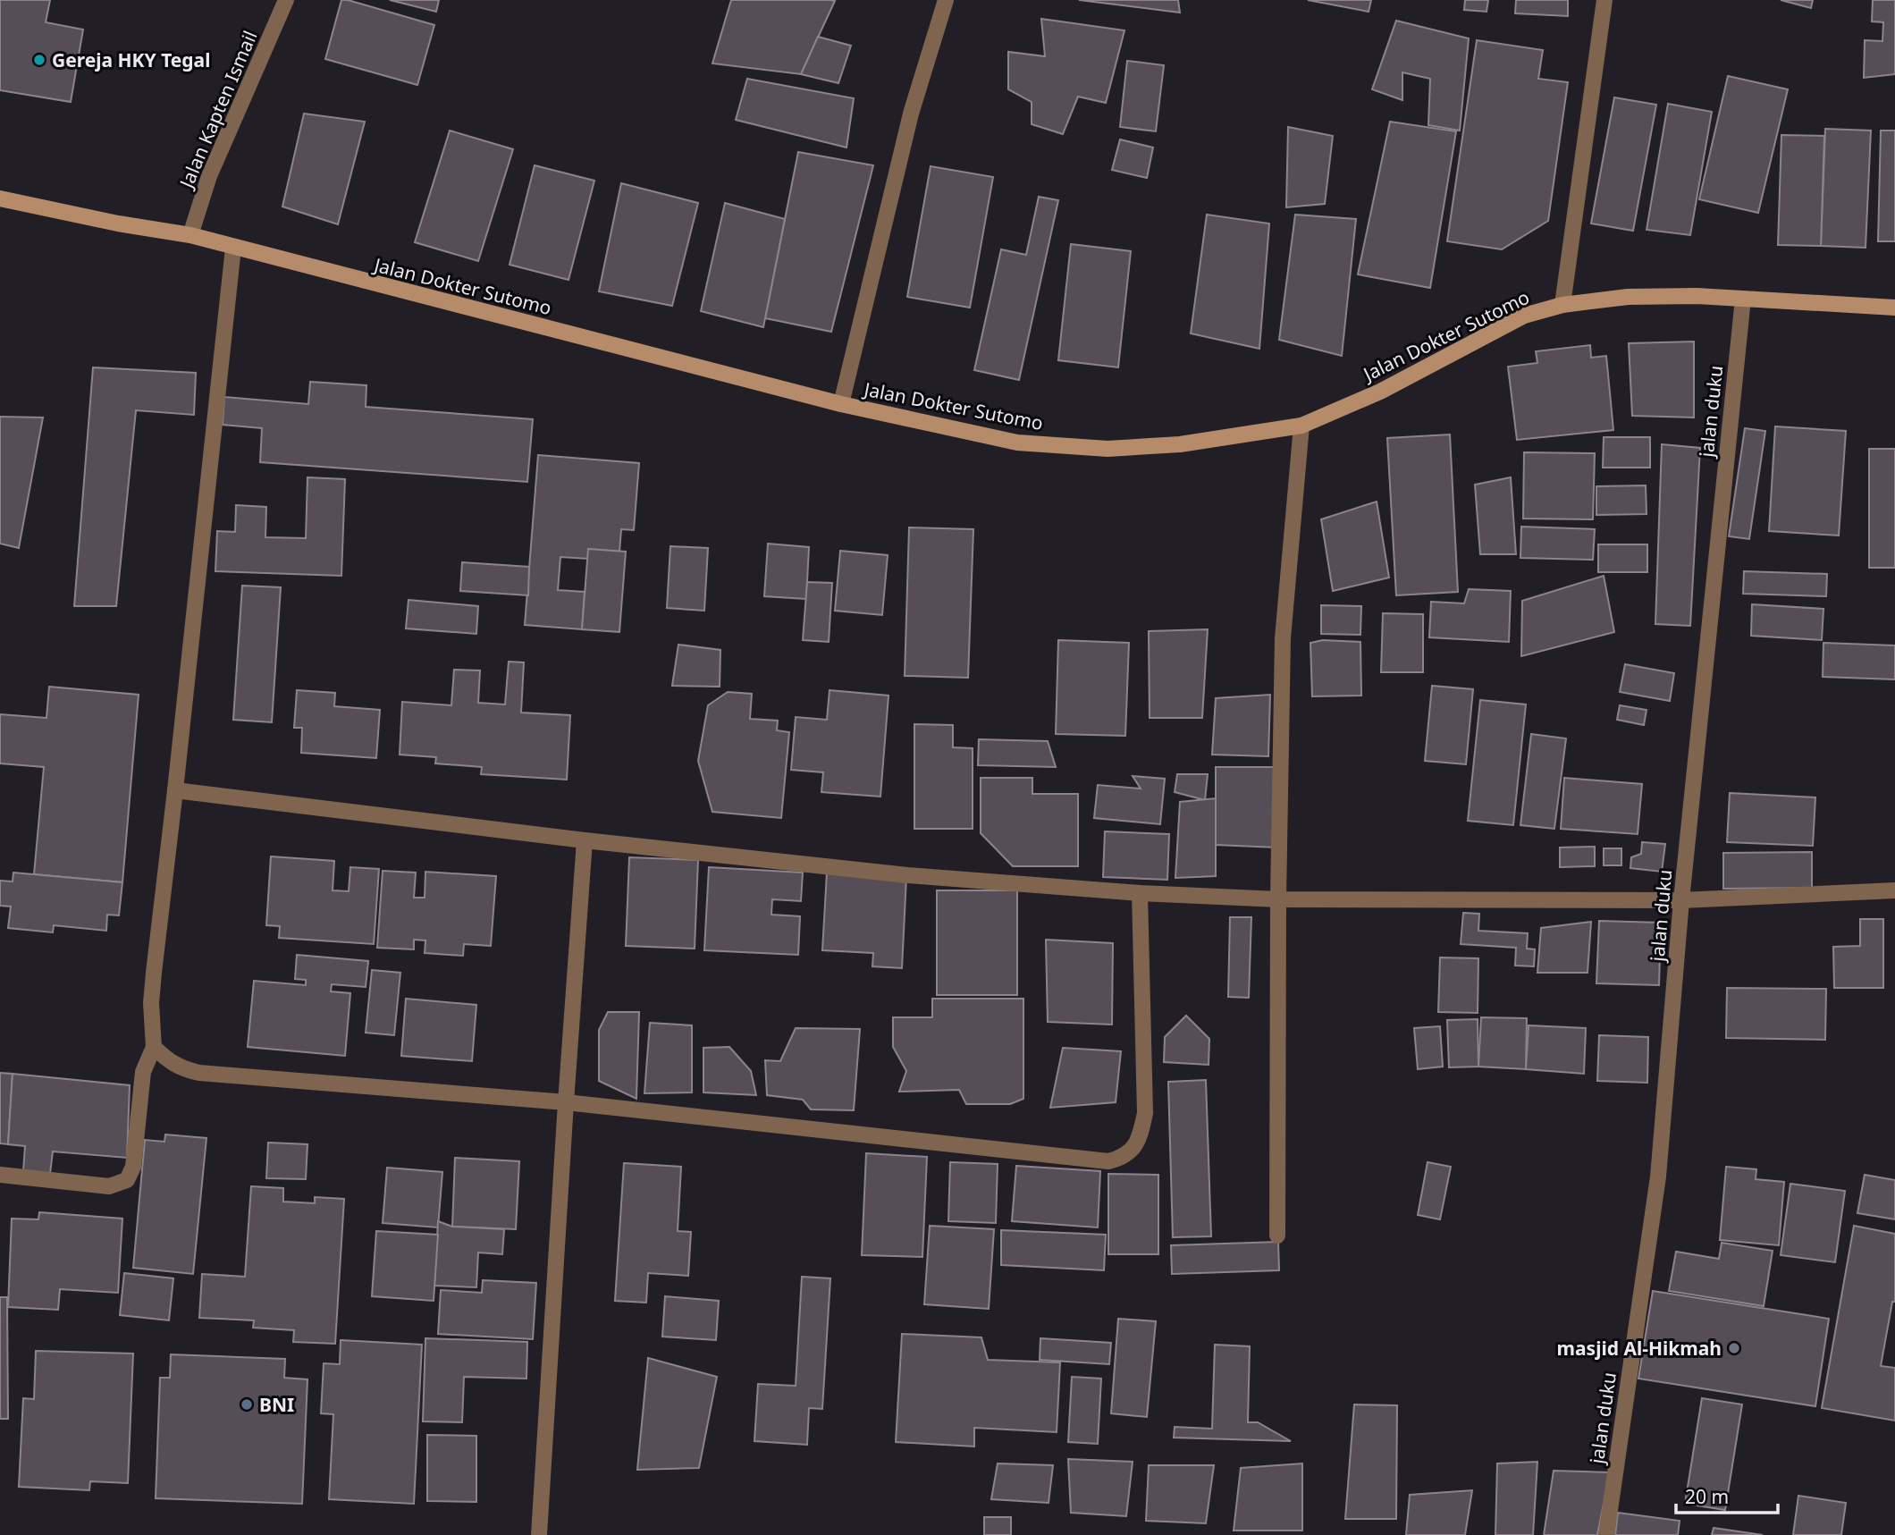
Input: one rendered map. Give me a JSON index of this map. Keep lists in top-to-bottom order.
{
  "streets": {
    "main road": ["Jalan Dokter Sutomo"],
    "street": ["Jalan Kapten Ismail", "jalan duku"]
  },
  "crossings": [
    ["Jalan Kapten Ismail", "Jalan Dokter Sutomo"],
    ["Jalan Dokter Sutomo", "jalan duku"]
  ],
  "places": ["Gereja HKY Tegal", "masjid Al-Hikmah", "BNI"],
  "scale_bar": "20 m"
}
